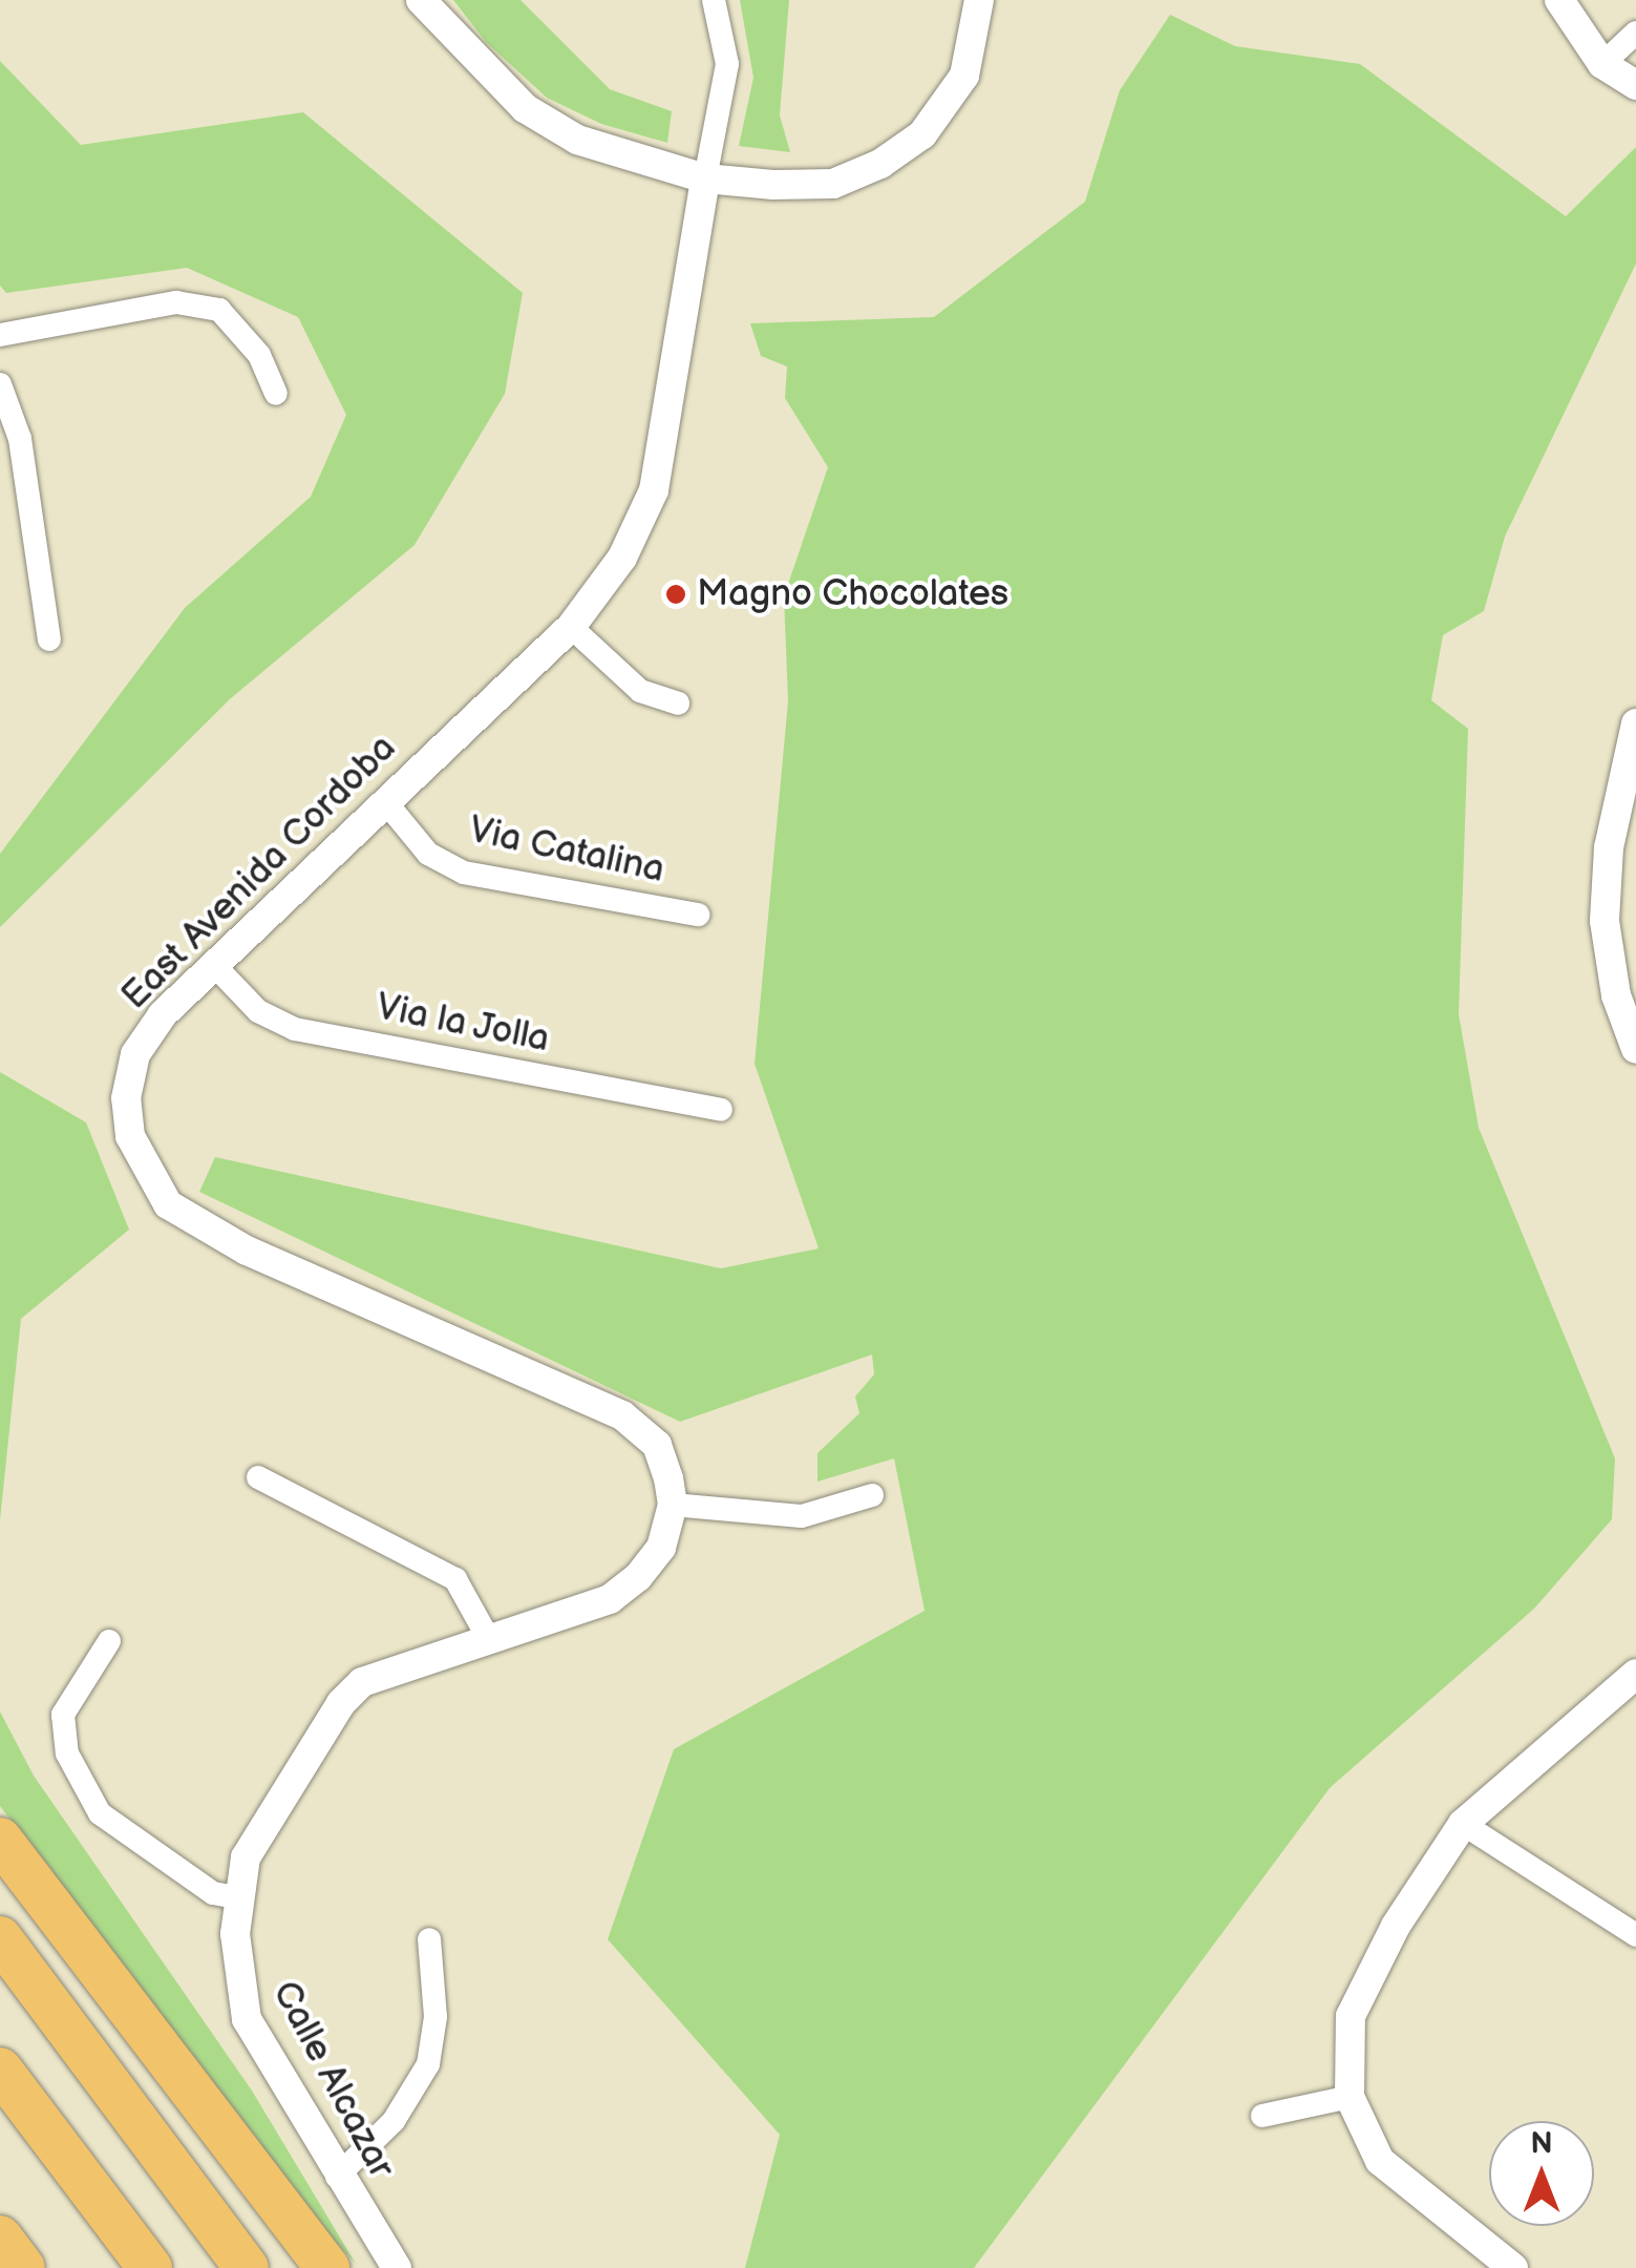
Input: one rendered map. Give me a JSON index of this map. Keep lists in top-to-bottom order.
{
  "streets": {
    "street": [
      "Via Catalina",
      "East Avenida Cordoba",
      "Via la Jolla",
      "Calle Alcazar"
    ]
  },
  "crossings": [
    ["Via Catalina", "East Avenida Cordoba"],
    ["East Avenida Cordoba", "Via la Jolla"]
  ],
  "places": ["Magno Chocolates"],
  "north": "top"
}
